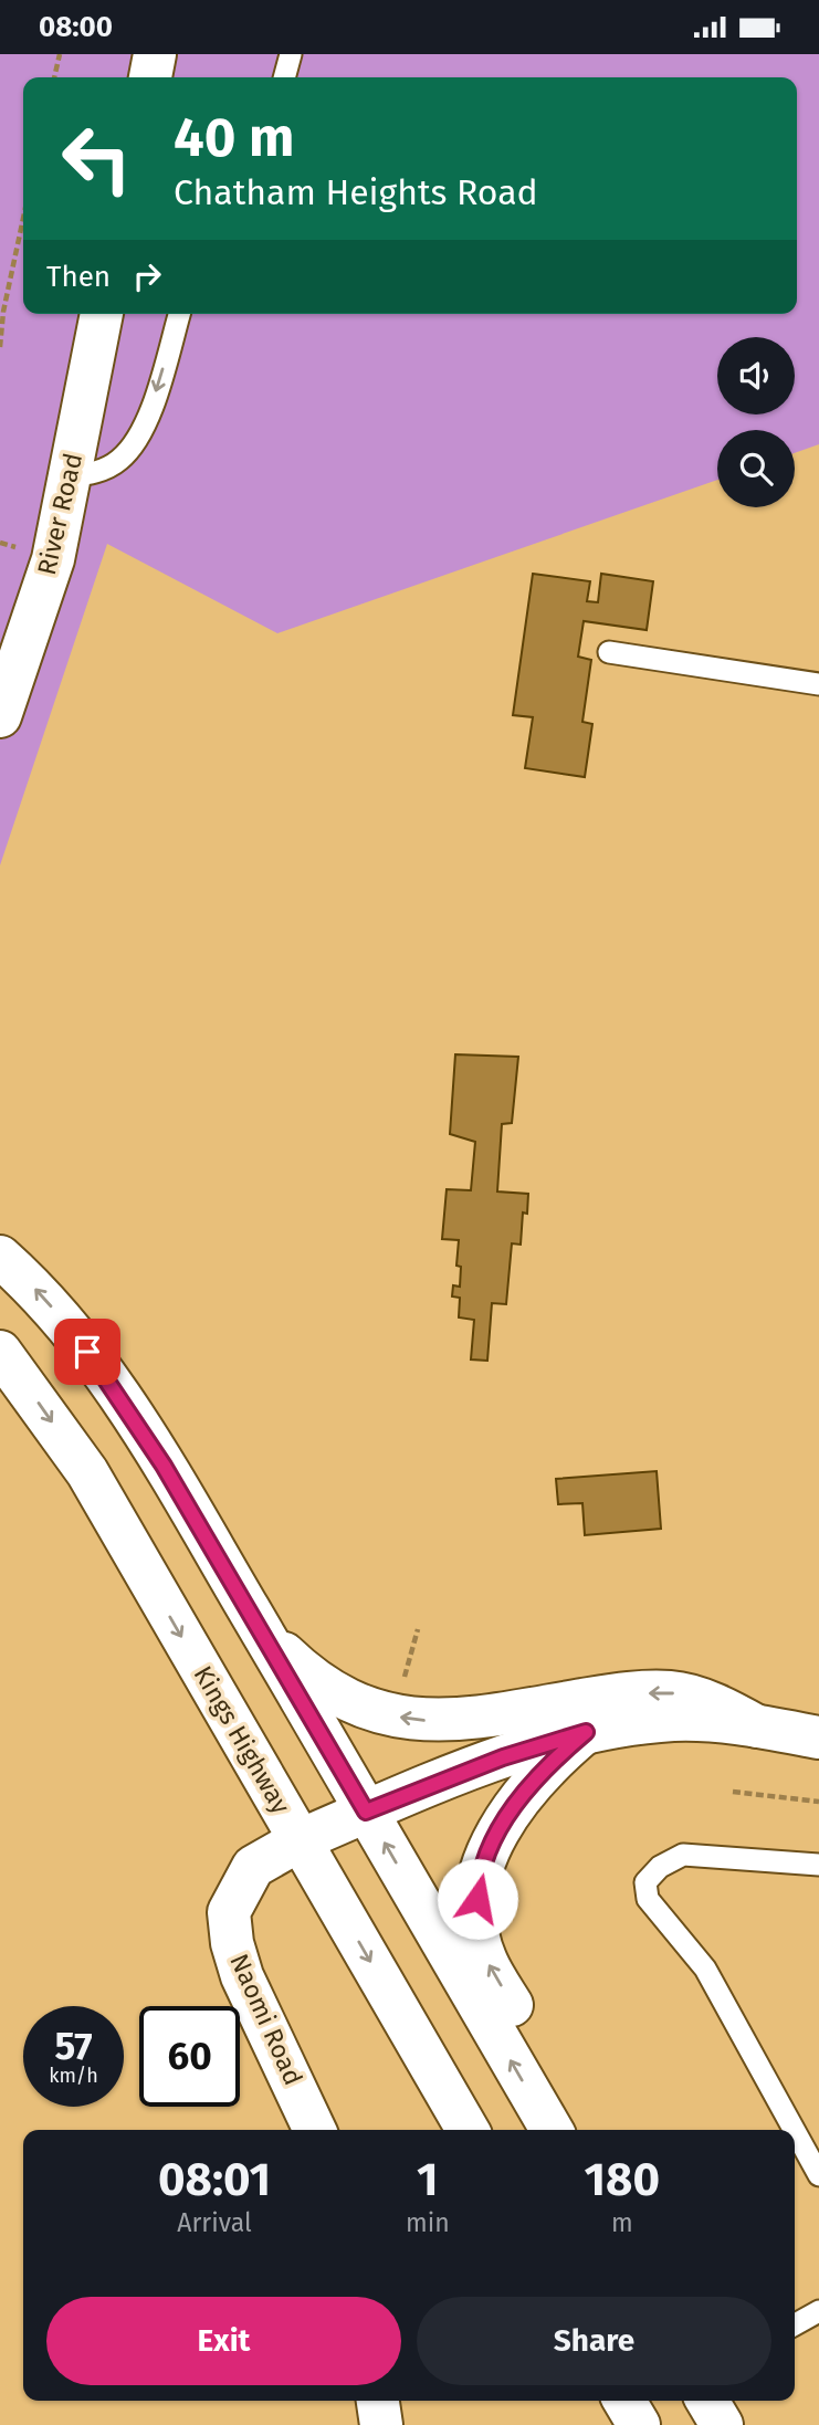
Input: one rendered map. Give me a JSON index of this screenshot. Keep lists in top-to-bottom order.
{
  "streets": {
    "main road": ["River Road", "Kings Highway", "Naomi Road"]
  },
  "crossings": [
    ["Kings Highway", "Naomi Road"]
  ],
  "page": {
    "status": "08:00",
    "turn": ["40 m", "Chatham Heights Road"],
    "then": "Then",
    "speed": "57 km/h",
    "limit": "60",
    "eta": [
      "08:01",
      "Arrival",
      "1",
      "min",
      "180",
      "m"
    ],
    "buttons": ["Exit", "Share"]
  }
}
